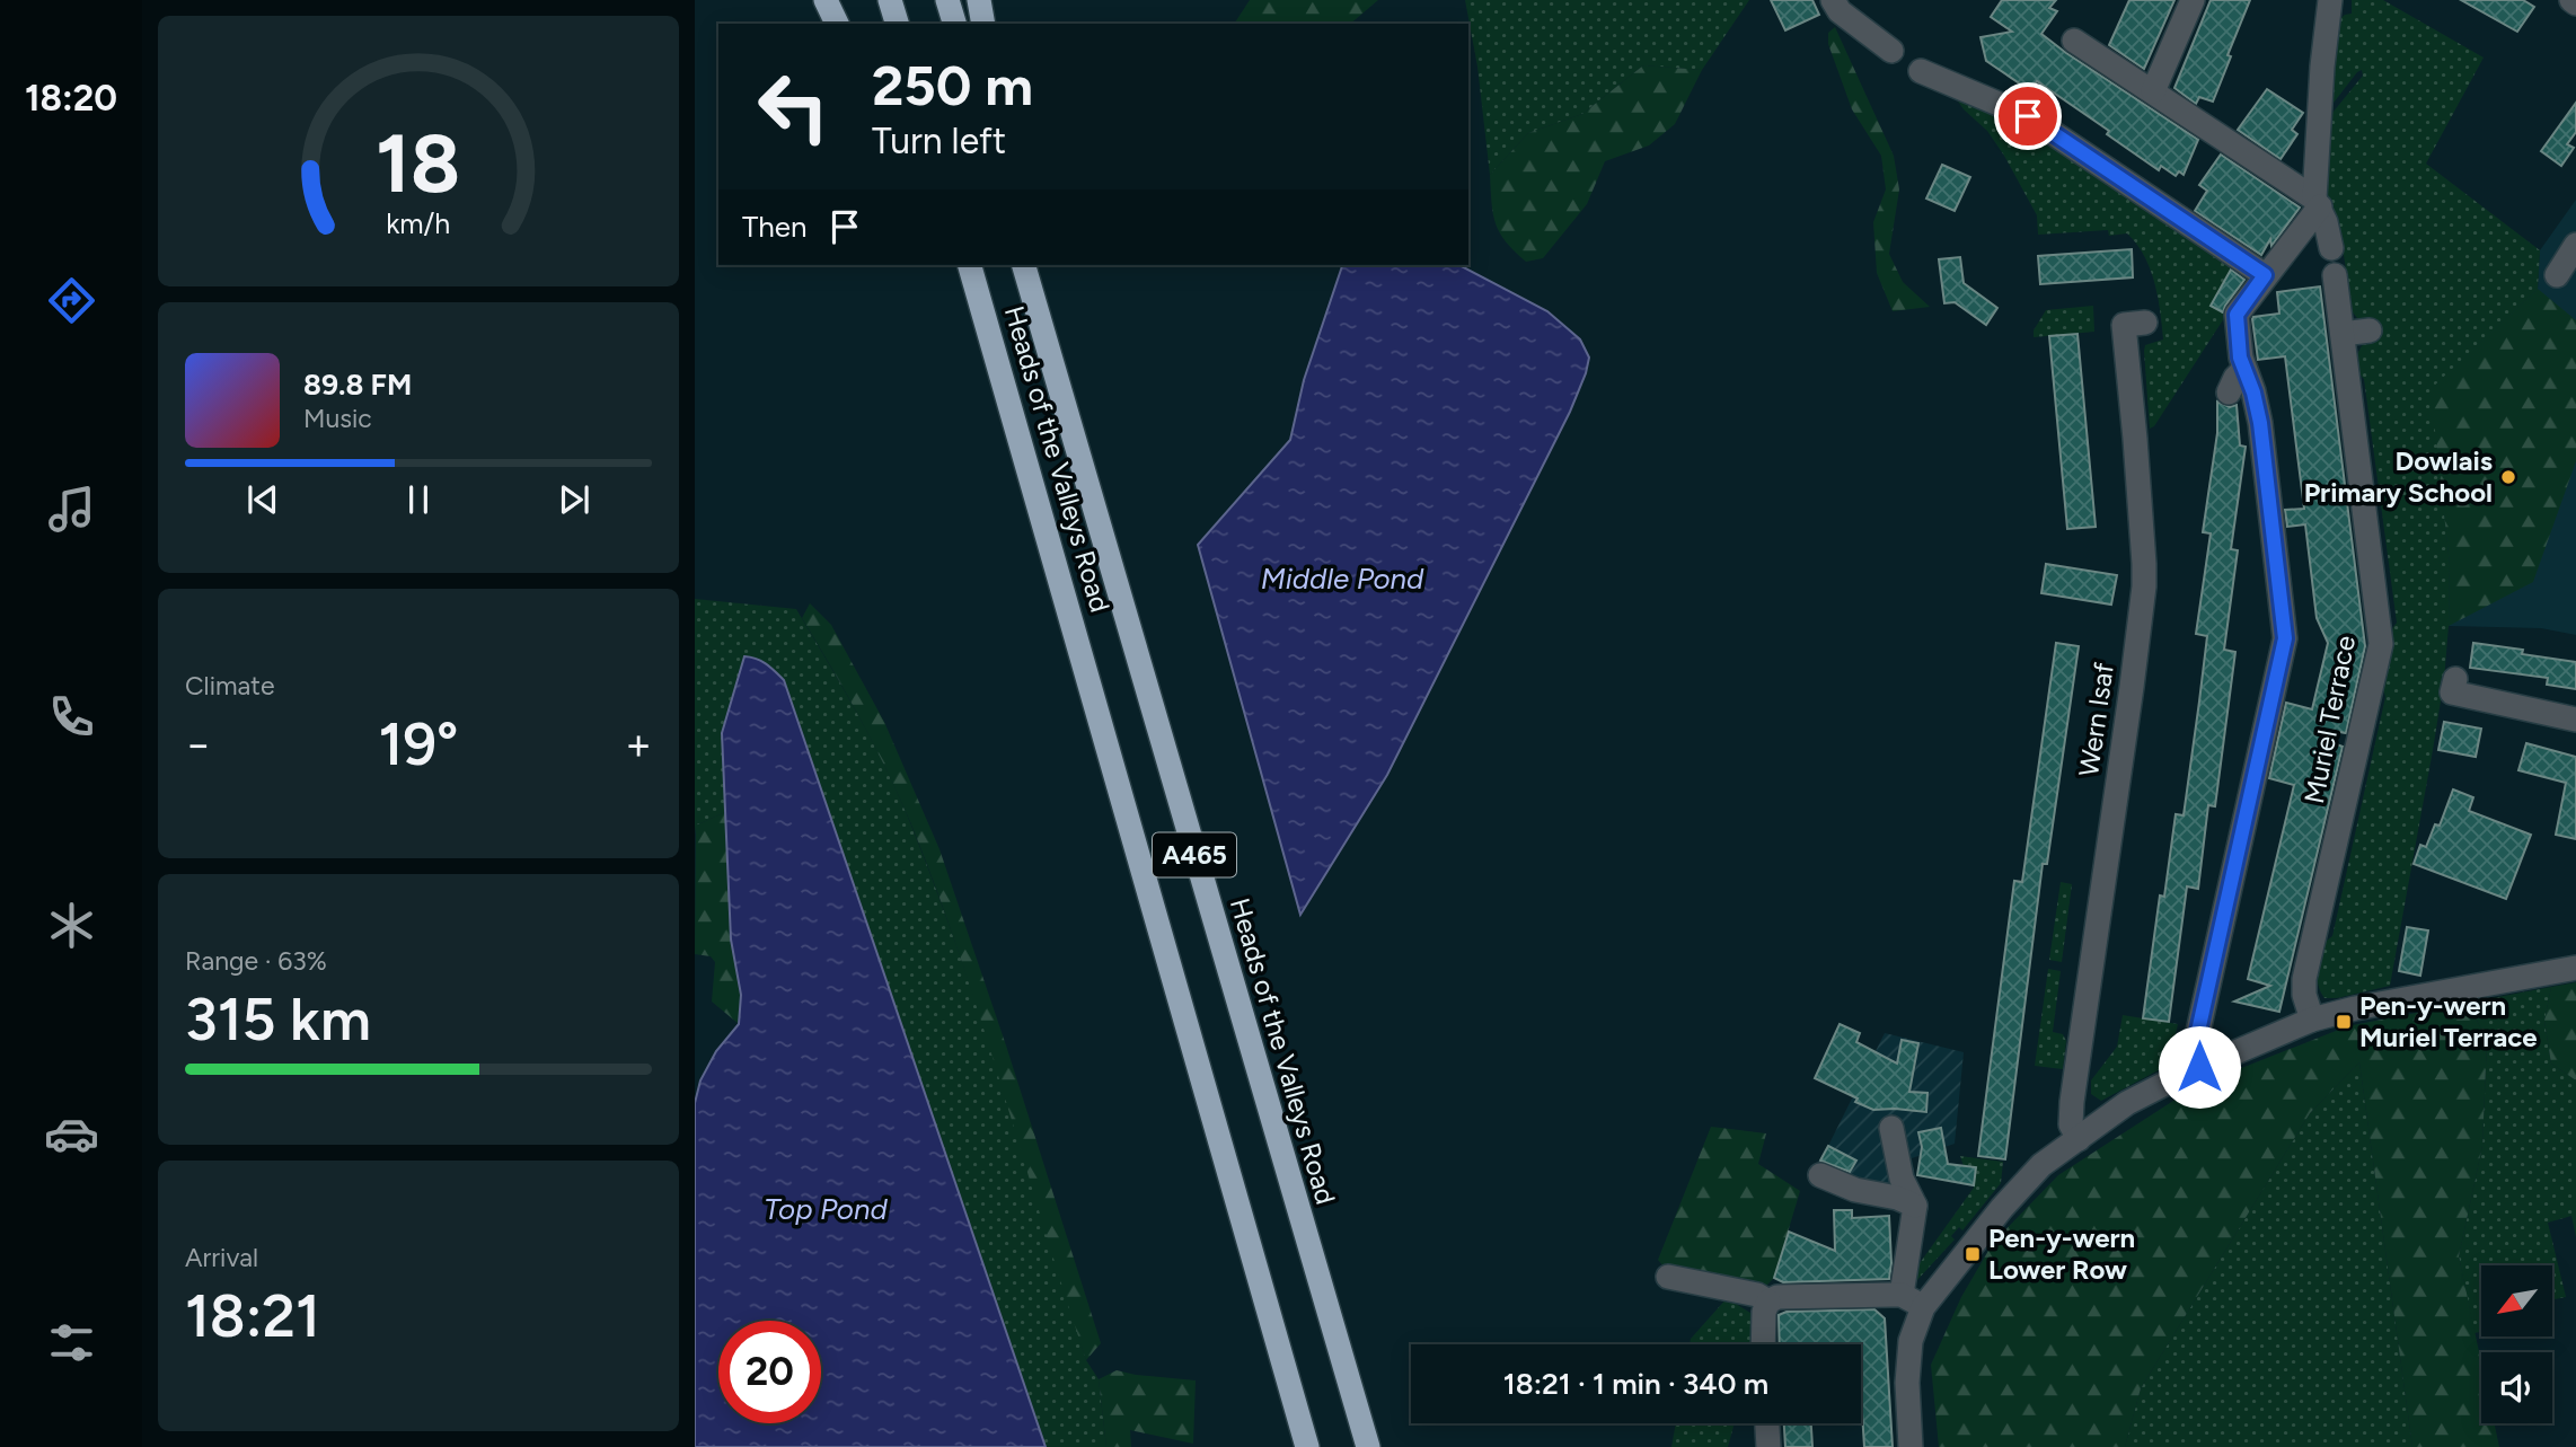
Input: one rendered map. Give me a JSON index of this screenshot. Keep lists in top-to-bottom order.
{
  "streets": {
    "highway": ["Heads of the Valleys Road", "A465"],
    "street": ["Wern Isaf", "Muriel Terrace"]
  },
  "water": ["Middle Pond", "Top Pond"],
  "places": {
    "other": ["Dowlais Primary School"],
    "transit": ["Pen-y-wern Muriel Terrace", "Pen-y-wern Lower Row"]
  },
  "north": "bottom left",
  "page": {
    "tabs": "18:20",
    "turn": ["250 m", "Turn left"],
    "then": "Then",
    "song": ["89.8 FM", "Music"],
    "tile": [
      "Climate",
      ["Range · 63%", "315 km"],
      ["Arrival", "18:21"]
    ],
    "heat": ["−", "19°", "+"],
    "limit": "20",
    "trip": "18:21 · 1 min · 340 m",
    "gauge": ["18", "km/h"]
  }
}
